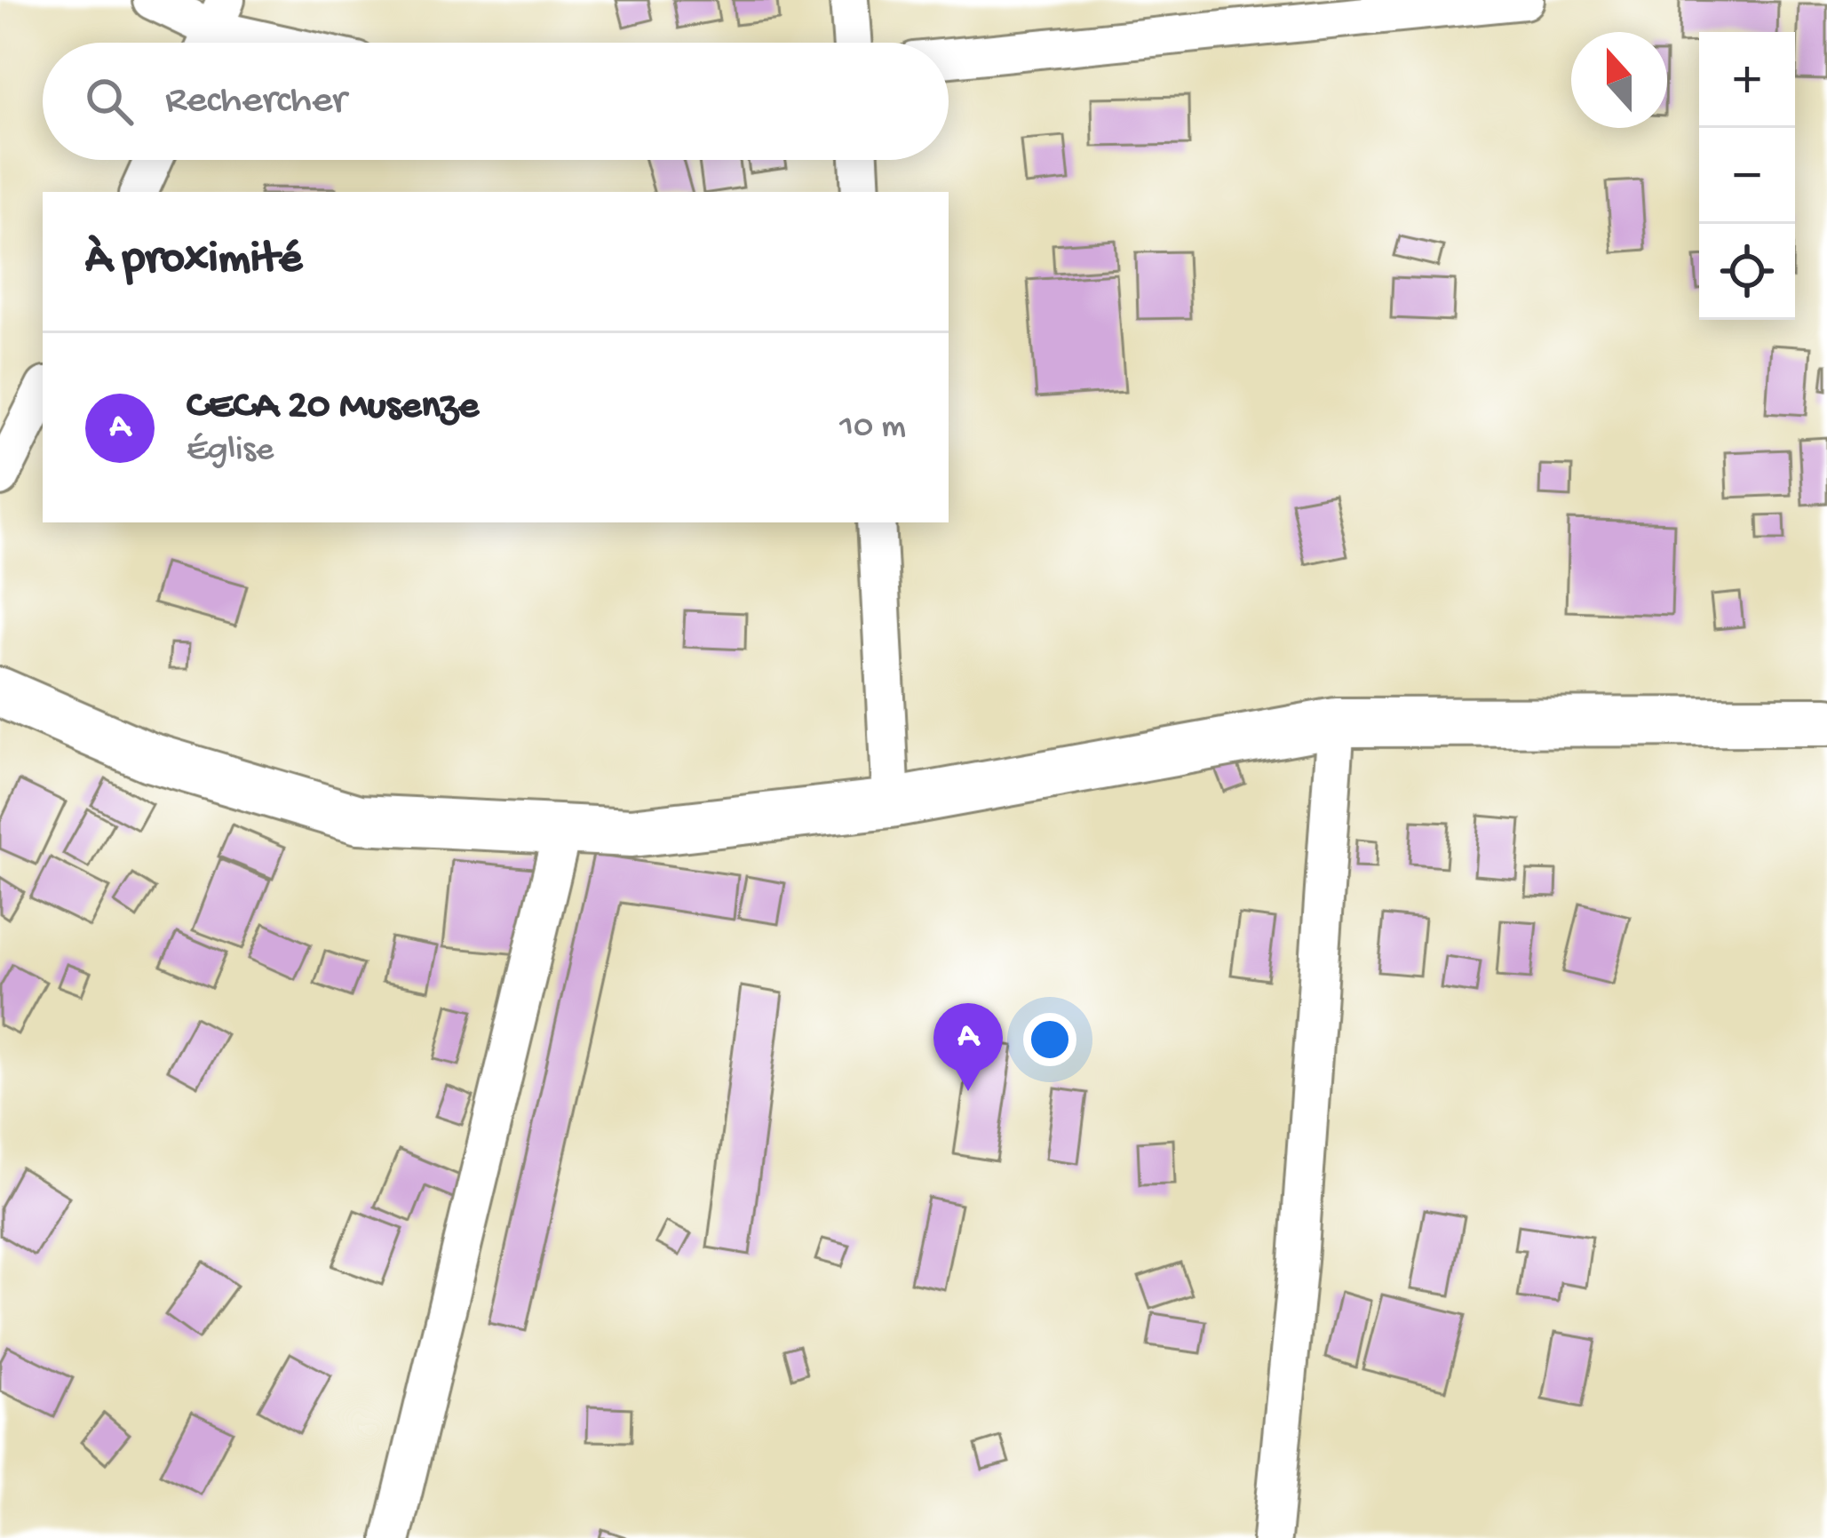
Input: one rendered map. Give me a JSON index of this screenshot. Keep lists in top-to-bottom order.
{
  "north": "top",
  "page": {
    "map_buttons": ["+", "−"],
    "search": "Rechercher",
    "heading": "À proximité",
    "list": [
      {
        "mark": "A",
        "name": "CECA 20 Musenze",
        "note": "Église",
        "value": "10 m"
      }
    ],
    "pins": "A"
  }
}
